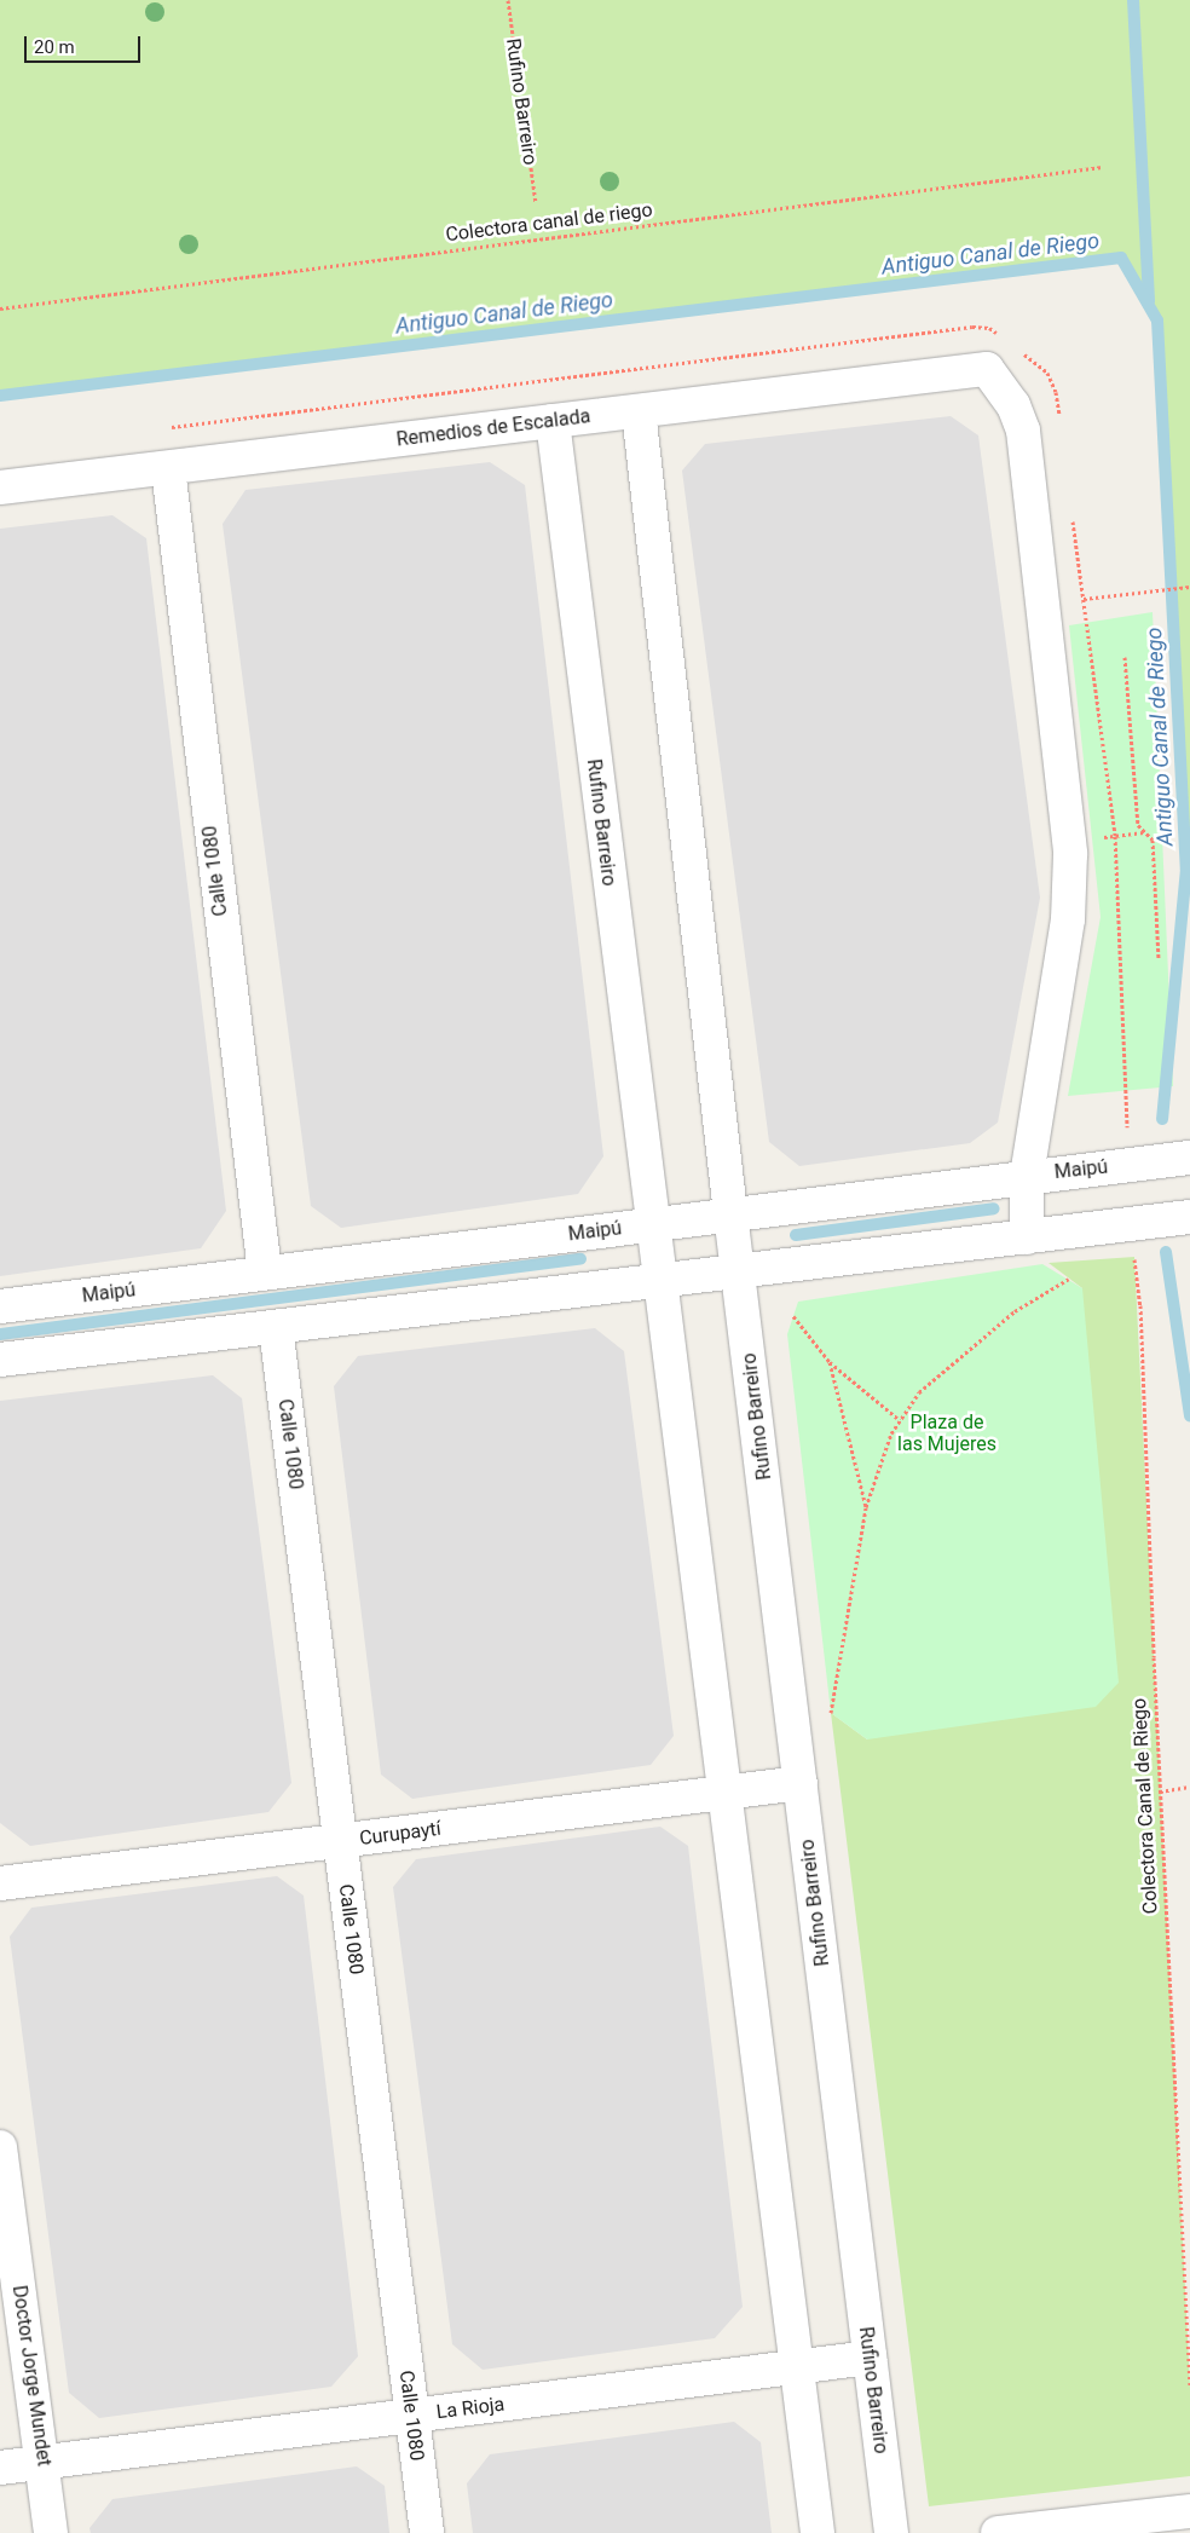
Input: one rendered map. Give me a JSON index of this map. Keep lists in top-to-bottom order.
{
  "streets": {
    "street": [
      "Rufino Barreiro",
      "Remedios de Escalada",
      "Calle 1080",
      "Maipú",
      "Curupaytí",
      "Doctor Jorge Mundet",
      "La Rioja"
    ],
    "path": ["Colectora canal de riego", "Colectora Canal de Riego"]
  },
  "crossings": [
    ["Rufino Barreiro", "Remedios de Escalada"],
    ["Rufino Barreiro", "Maipú"],
    ["Rufino Barreiro", "Curupaytí"],
    ["Rufino Barreiro", "La Rioja"],
    ["Remedios de Escalada", "Calle 1080"],
    ["Remedios de Escalada", "Maipú"],
    ["Calle 1080", "Maipú"],
    ["Calle 1080", "Curupaytí"],
    ["Calle 1080", "La Rioja"],
    ["Doctor Jorge Mundet", "La Rioja"]
  ],
  "water": ["Antiguo Canal de Riego"],
  "parks": ["Plaza de las Mujeres"],
  "scale_bar": "20 m"
}
